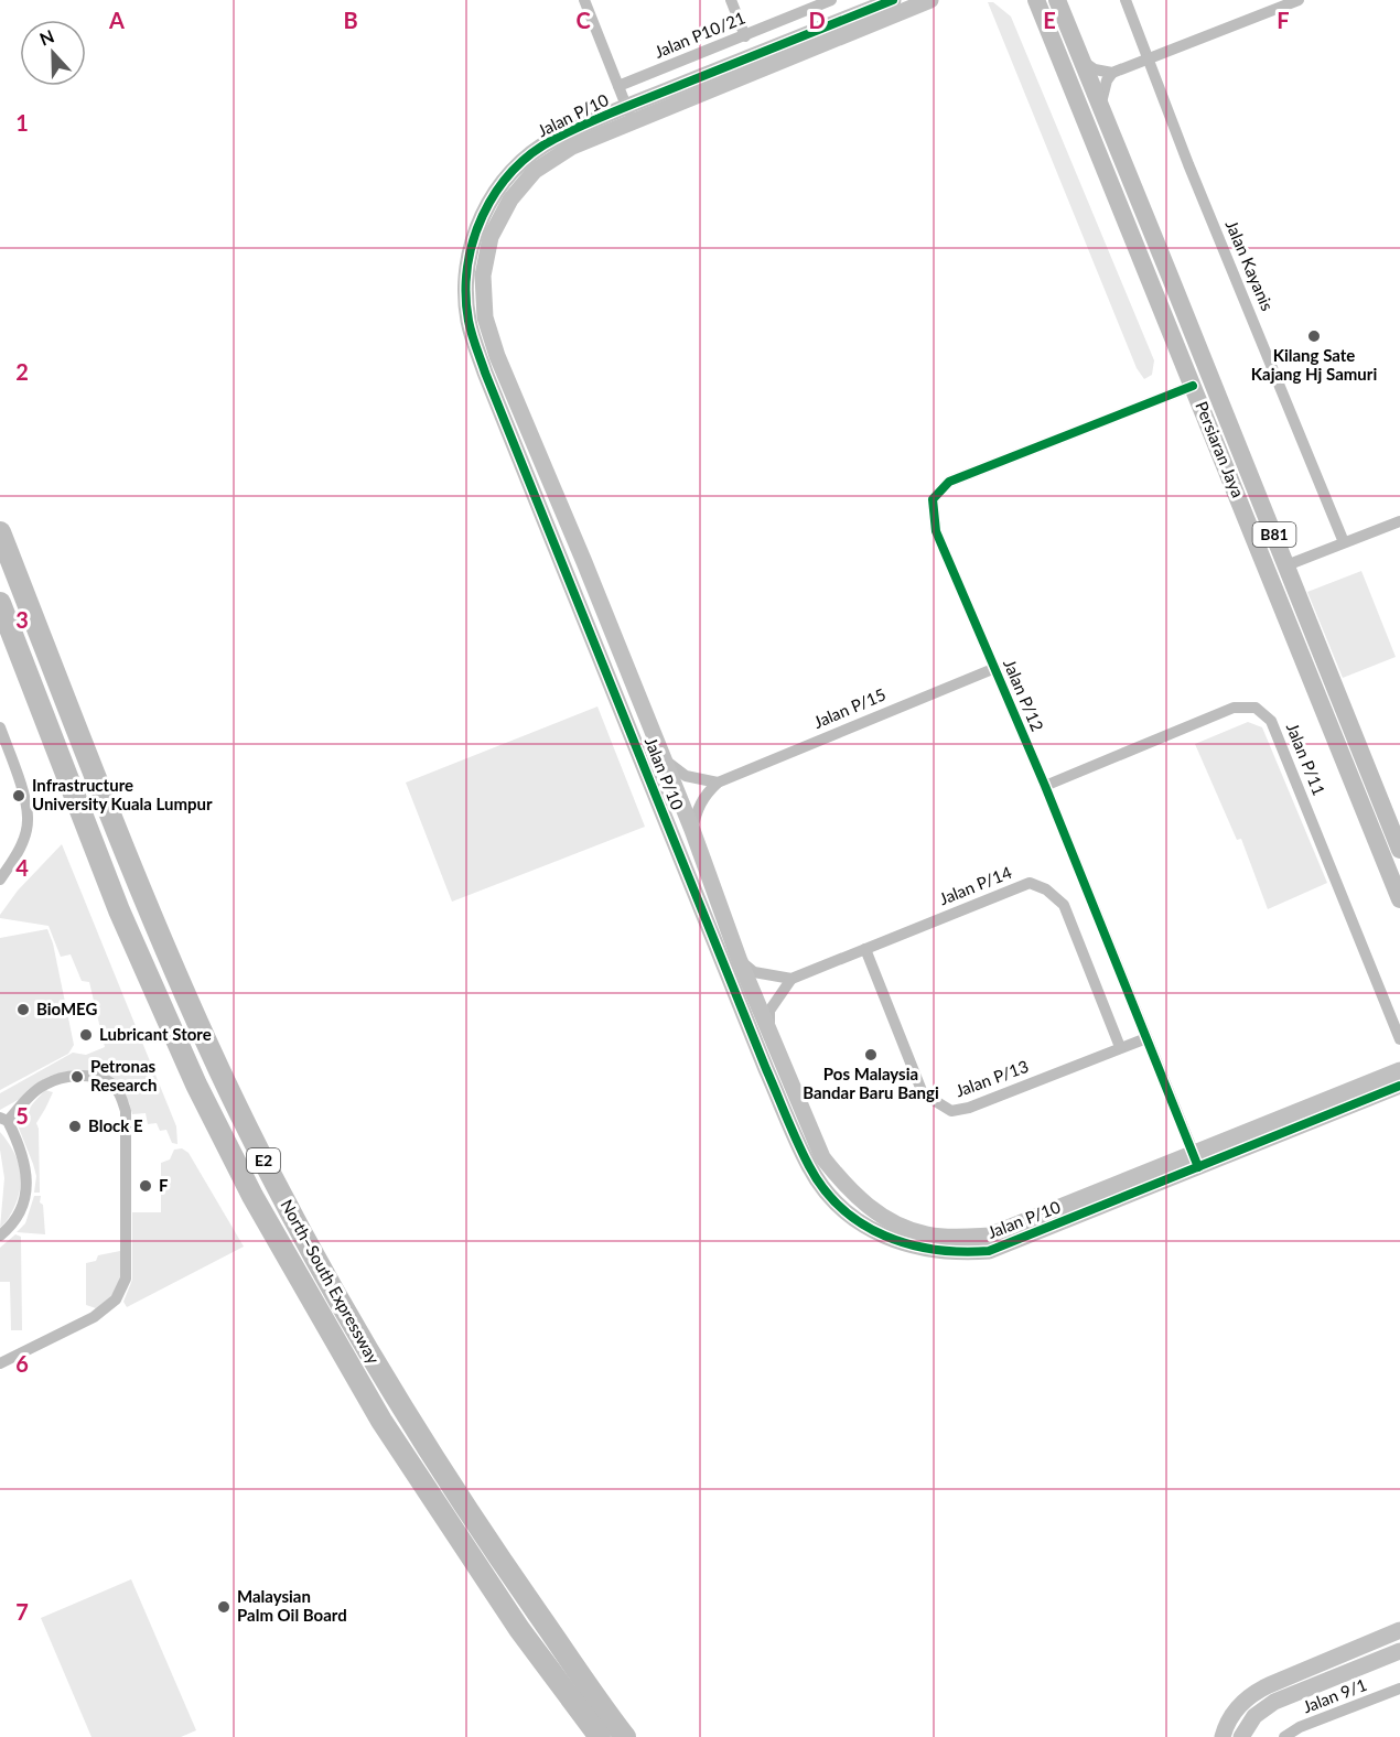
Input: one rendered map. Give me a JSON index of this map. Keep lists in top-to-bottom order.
{
  "streets": {
    "highway": ["E2", "North–South Expressway"],
    "main road": ["Persiaran Jaya", "B81"],
    "street": [
      "Jalan P10/21",
      "Jalan P/10",
      "Jalan Kayanis",
      "Jalan P/12",
      "Jalan P/15",
      "Jalan P/11",
      "Jalan P/14",
      "Jalan P/13",
      "Jalan 9/1"
    ]
  },
  "crossings": [
    ["Jalan P/10", "Jalan P/12"],
    ["Jalan P/10", "Jalan P/15"],
    ["Persiaran Jaya", "Jalan P/12"],
    ["Jalan P/12", "Jalan P/15"],
    ["Jalan P/12", "Jalan P/11"],
    ["Jalan P/12", "Jalan P/13"],
    ["Jalan P/14", "Jalan P/13"]
  ],
  "places": [
    "Kilang Sate Kajang Hj Samuri",
    "Infrastructure University Kuala Lumpur",
    "BioMEG",
    "Lubricant Store",
    "Pos Malaysia Bandar Baru Bangi",
    "Petronas Research",
    "Block E",
    "F",
    "Malaysian Palm Oil Board"
  ],
  "north": "top",
  "grid": {
    "columns": [
      "A",
      "B",
      "C",
      "D",
      "E",
      "F"
    ],
    "rows": [
      "1",
      "2",
      "3",
      "4",
      "5",
      "6",
      "7"
    ]
  }
}
